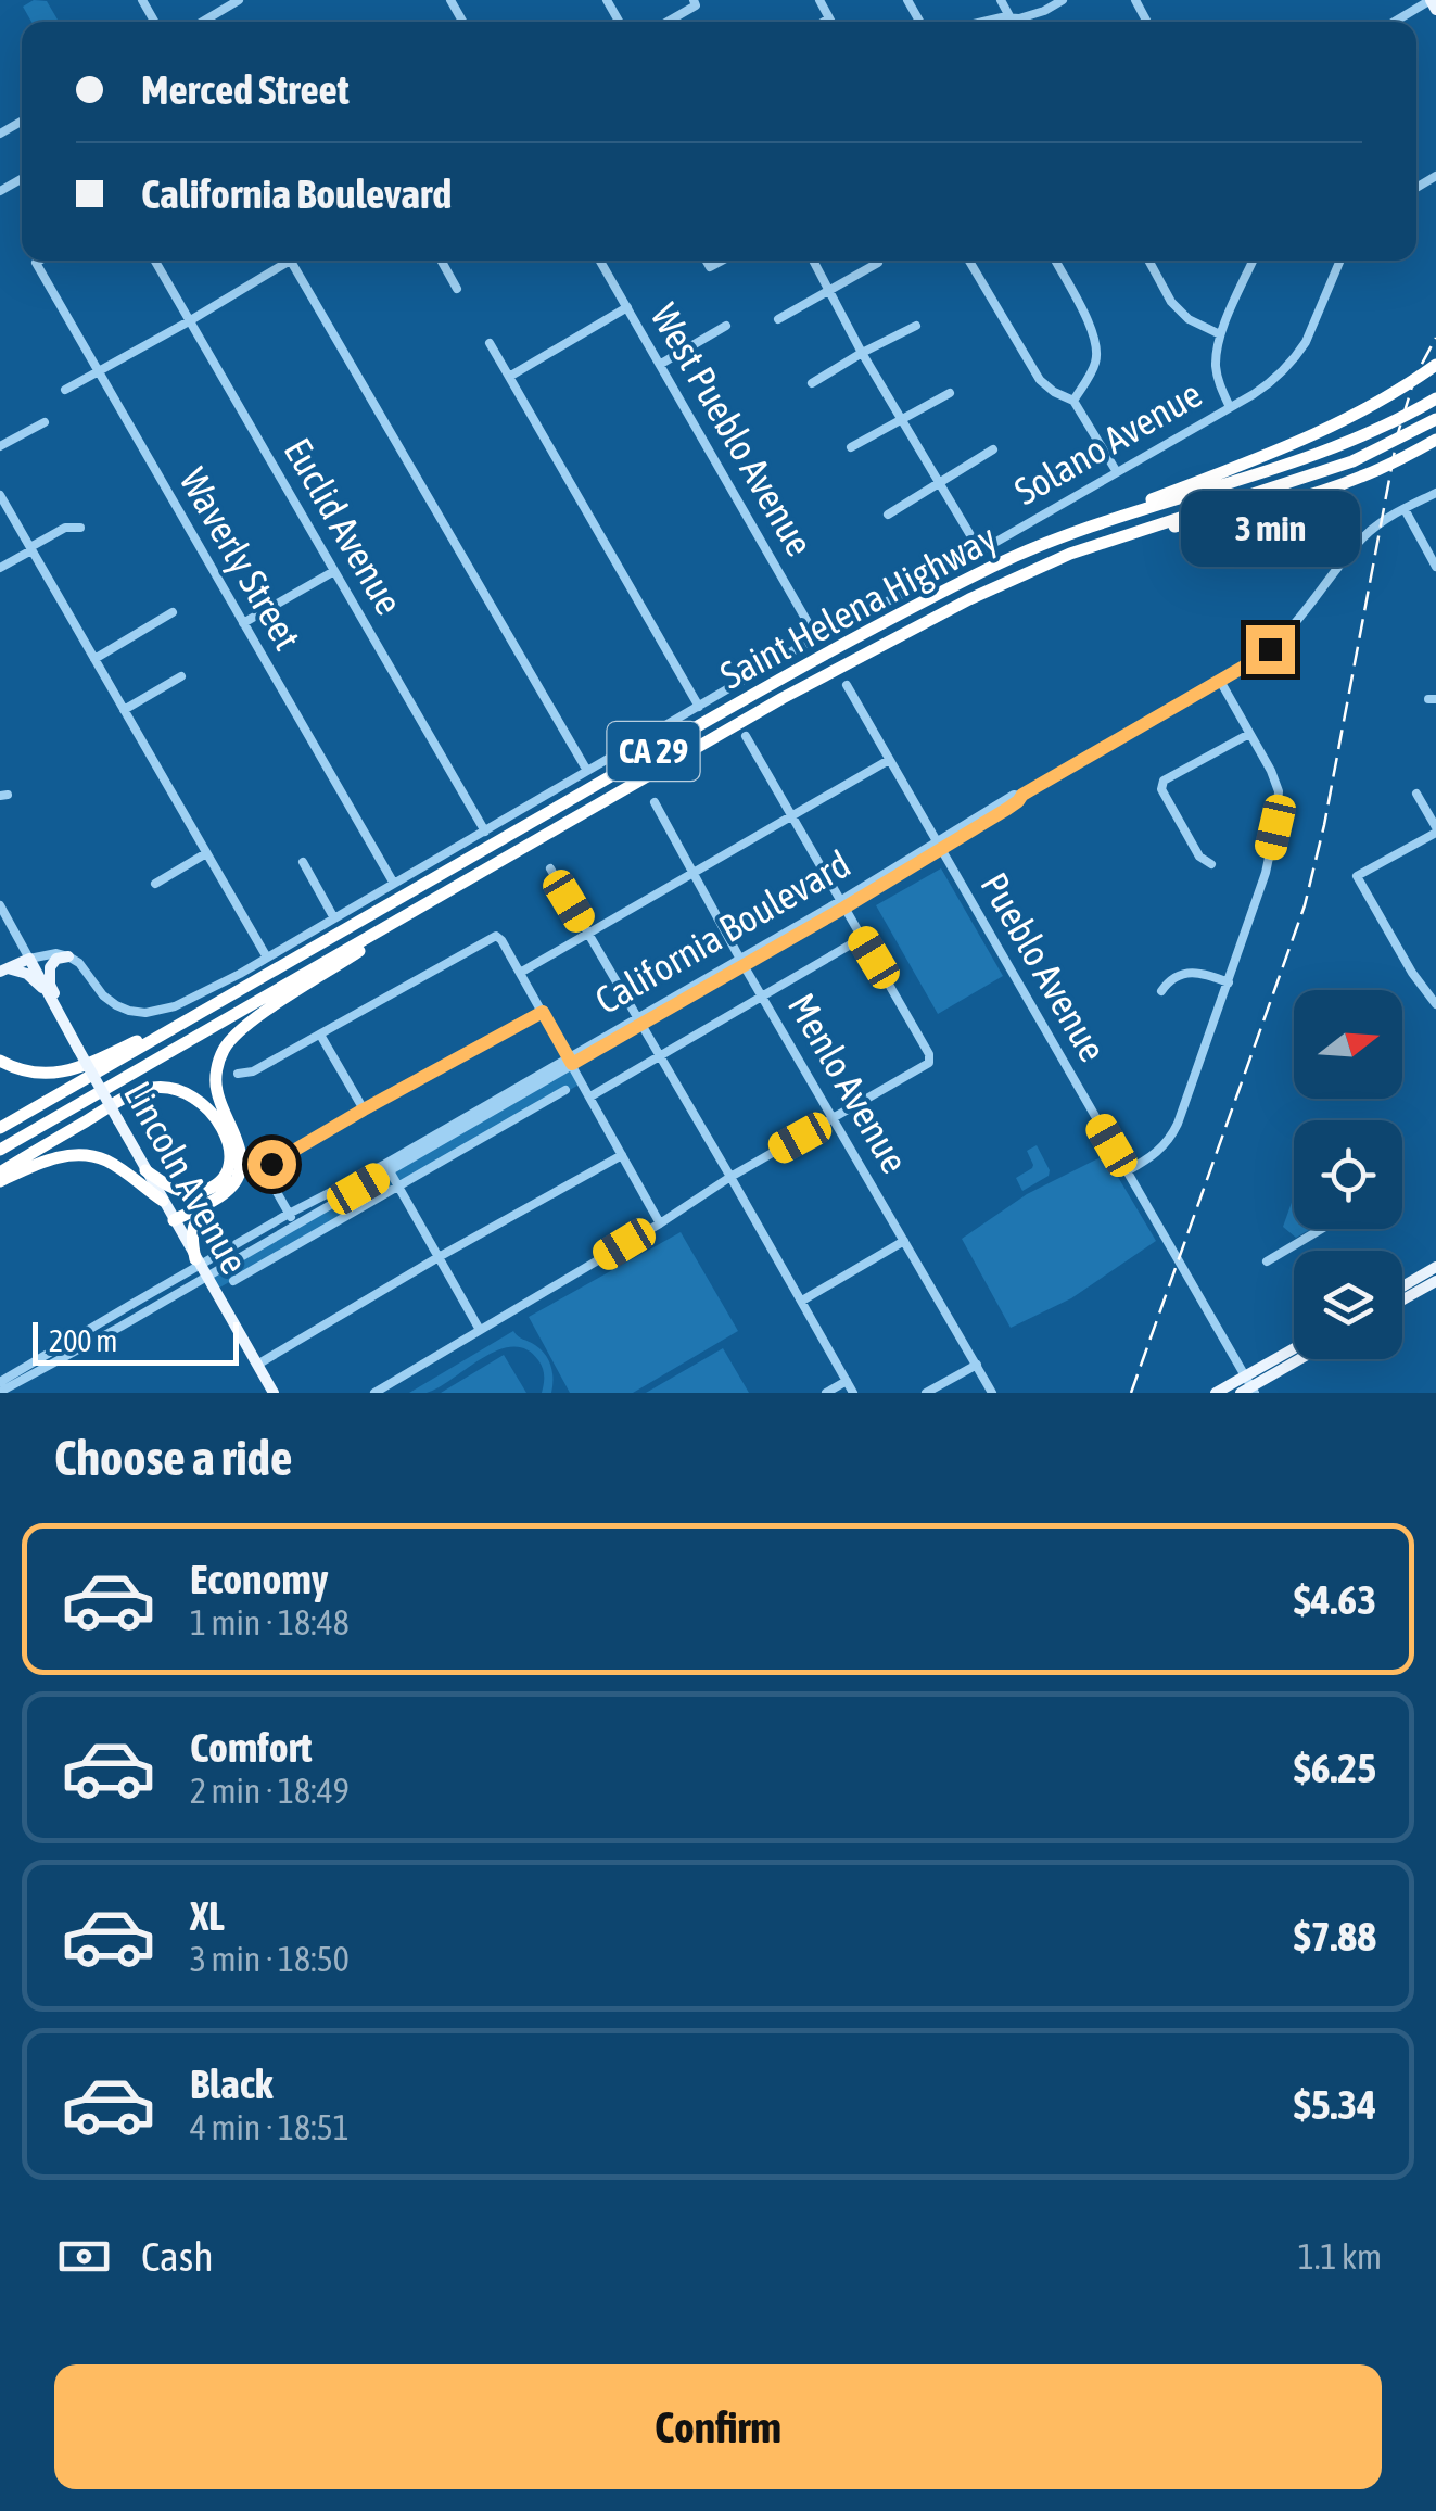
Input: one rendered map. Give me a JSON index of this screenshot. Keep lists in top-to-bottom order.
{
  "streets": {
    "highway": ["Saint Helena Highway", "CA 29"],
    "main road": ["Lincoln Avenue"],
    "street": [
      "West Pueblo Avenue",
      "Solano Avenue",
      "Euclid Avenue",
      "Waverly Street",
      "California Boulevard",
      "Pueblo Avenue",
      "Menlo Avenue"
    ]
  },
  "crossings": [
    ["West Pueblo Avenue", "Solano Avenue"],
    ["Solano Avenue", "Euclid Avenue"],
    ["Solano Avenue", "Waverly Street"],
    ["California Boulevard", "Pueblo Avenue"],
    ["California Boulevard", "Menlo Avenue"],
    ["California Boulevard", "Lincoln Avenue"]
  ],
  "scale_bar": "200 m",
  "north": "right",
  "page": {
    "banner": ["Merced Street", "California Boulevard"],
    "bubble": "3 min",
    "scale": "200 m",
    "heading": "Choose a ride",
    "list": [
      {
        "name": "Economy",
        "note": "1 min · 18:48",
        "value": "$4.63"
      },
      {
        "name": "Comfort",
        "note": "2 min · 18:49",
        "value": "$6.25"
      },
      {
        "name": "XL",
        "note": "3 min · 18:50",
        "value": "$7.88"
      },
      {
        "name": "Black",
        "note": "4 min · 18:51",
        "value": "$5.34"
      }
    ],
    "pay": ["Cash", "1.1 km"],
    "buttons": "Confirm"
  }
}
